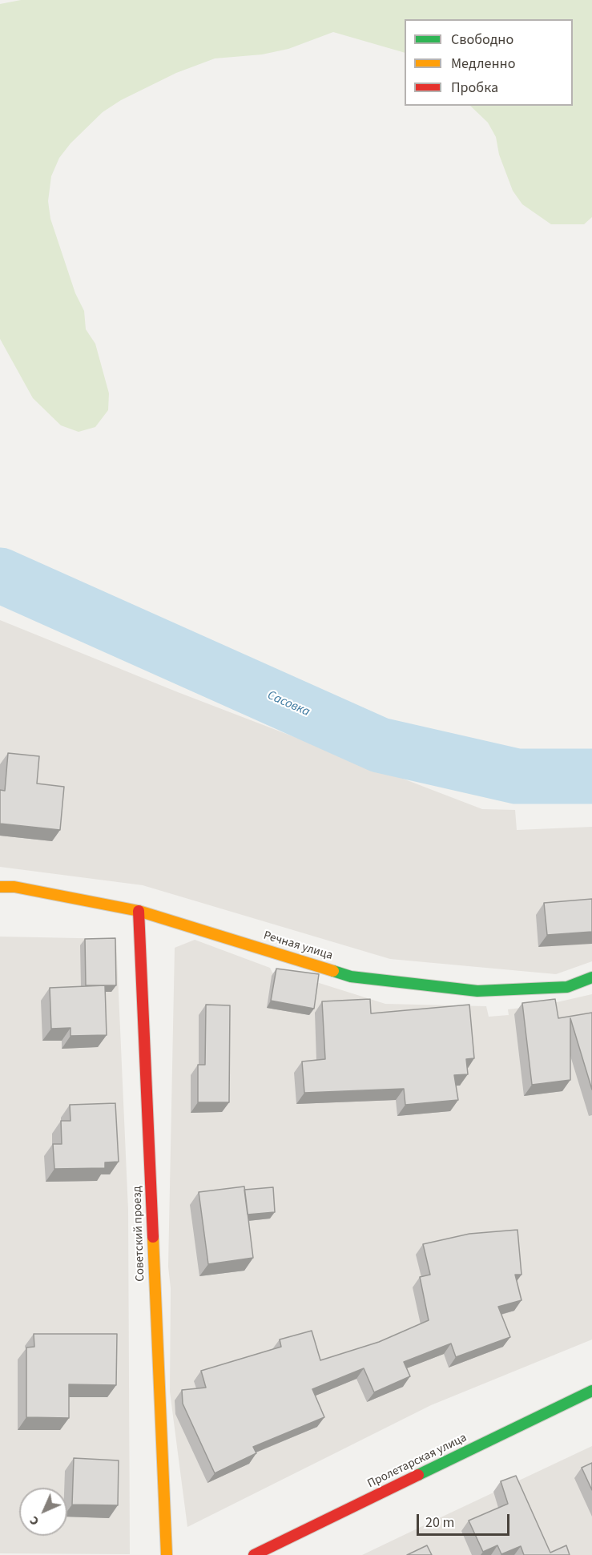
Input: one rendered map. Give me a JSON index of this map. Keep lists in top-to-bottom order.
{
  "streets": {
    "street": ["Речная улица", "Советский проезд", "Пролетарская улица"]
  },
  "crossings": [
    ["Речная улица", "Советский проезд"]
  ],
  "water": ["Сасовка"],
  "legend": ["Свободно", "Медленно", "Пробка"],
  "scale_bar": "20 m",
  "north": "bottom left"
}
